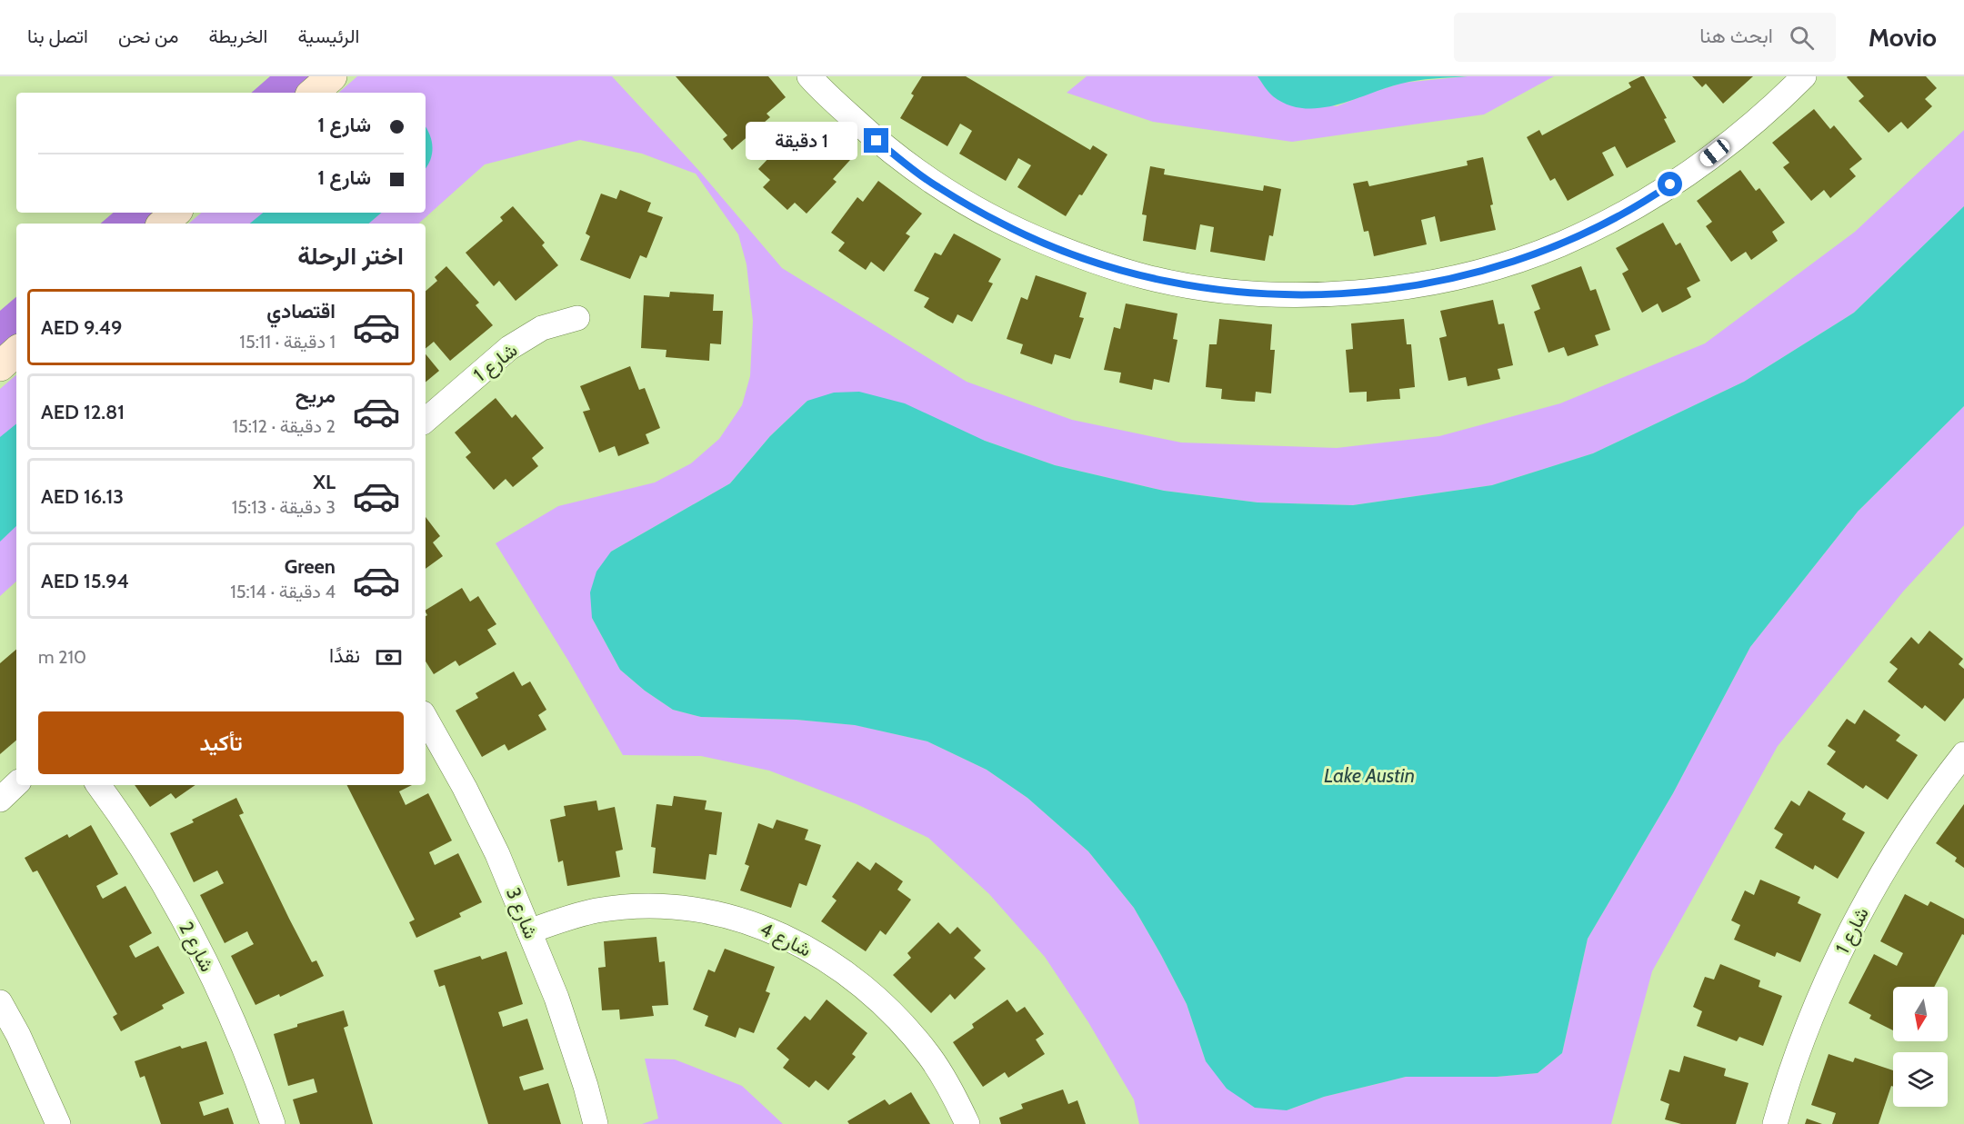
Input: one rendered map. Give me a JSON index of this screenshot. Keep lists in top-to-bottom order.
{
  "streets": {
    "street": [
      "شارع 1",
      "شارع 3",
      "شارع 4",
      "شارع 2"
    ]
  },
  "crossings": [
    ["شارع 3", "شارع 4"]
  ],
  "water": ["Lake Austin"],
  "north": "bottom",
  "page": {
    "header": "Movio",
    "search": "ابحث هنا",
    "nav": [
      "الرئيسية",
      "الخريطة",
      "من نحن",
      "اتصل بنا"
    ],
    "banner": ["شارع 1", "شارع 1"],
    "bubble": "1 دقيقة",
    "heading": "اختر الرحلة",
    "list": [
      {
        "name": "اقتصادي",
        "note": "1 دقيقة · 15:11",
        "value": "AED 9.49"
      },
      {
        "name": "مريح",
        "note": "2 دقيقة · 15:12",
        "value": "AED 12.81"
      },
      {
        "name": "XL",
        "note": "3 دقيقة · 15:13",
        "value": "AED 16.13"
      },
      {
        "name": "Green",
        "note": "4 دقيقة · 15:14",
        "value": "AED 15.94"
      }
    ],
    "pay": ["نقدًا", "210 m"],
    "buttons": "تأكيد"
  }
}
